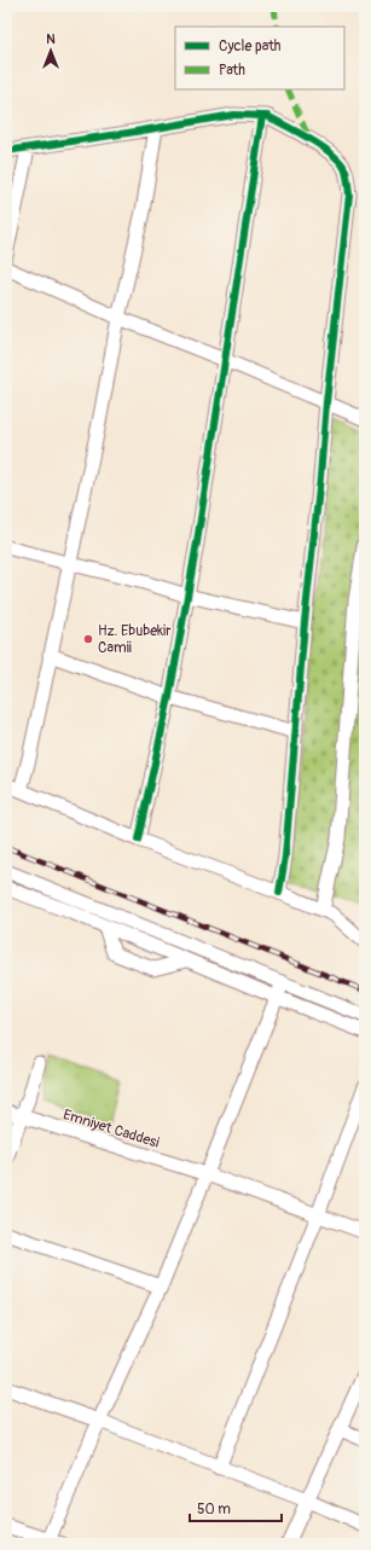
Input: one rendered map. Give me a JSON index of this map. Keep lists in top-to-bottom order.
{
  "streets": {
    "street": ["Emniyet Caddesi"]
  },
  "places": ["Hz. Ebubekir Camii"],
  "legend": ["Cycle path", "Path"],
  "scale_bar": "50 m",
  "north": "top"
}
